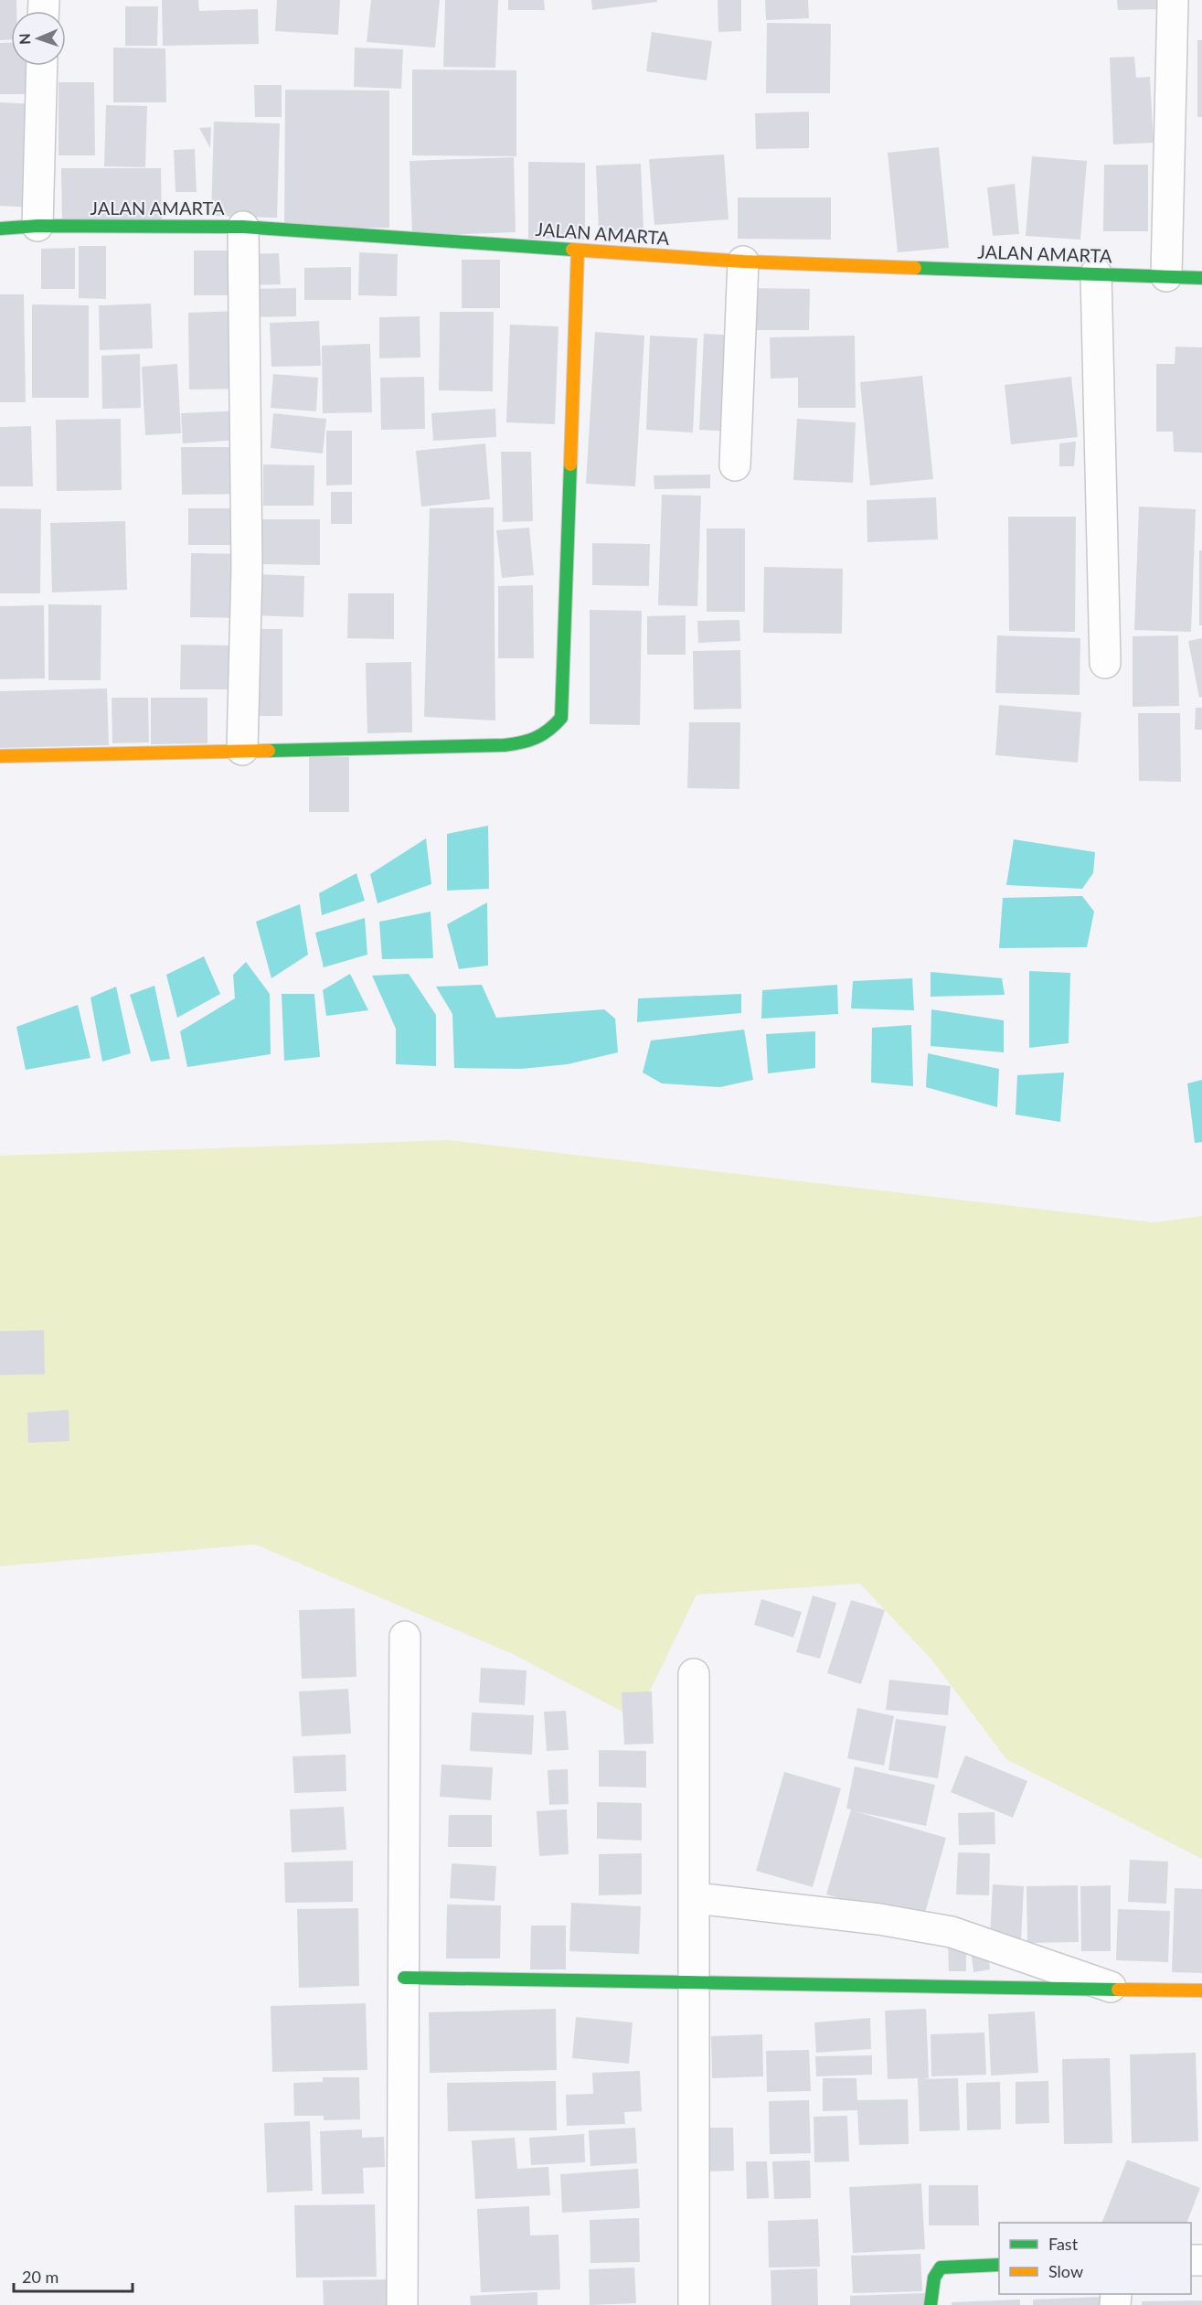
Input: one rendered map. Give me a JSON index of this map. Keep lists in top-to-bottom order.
{
  "streets": {
    "street": ["JALAN AMARTA"]
  },
  "legend": ["Fast", "Slow"],
  "scale_bar": "20 m",
  "north": "left"
}
